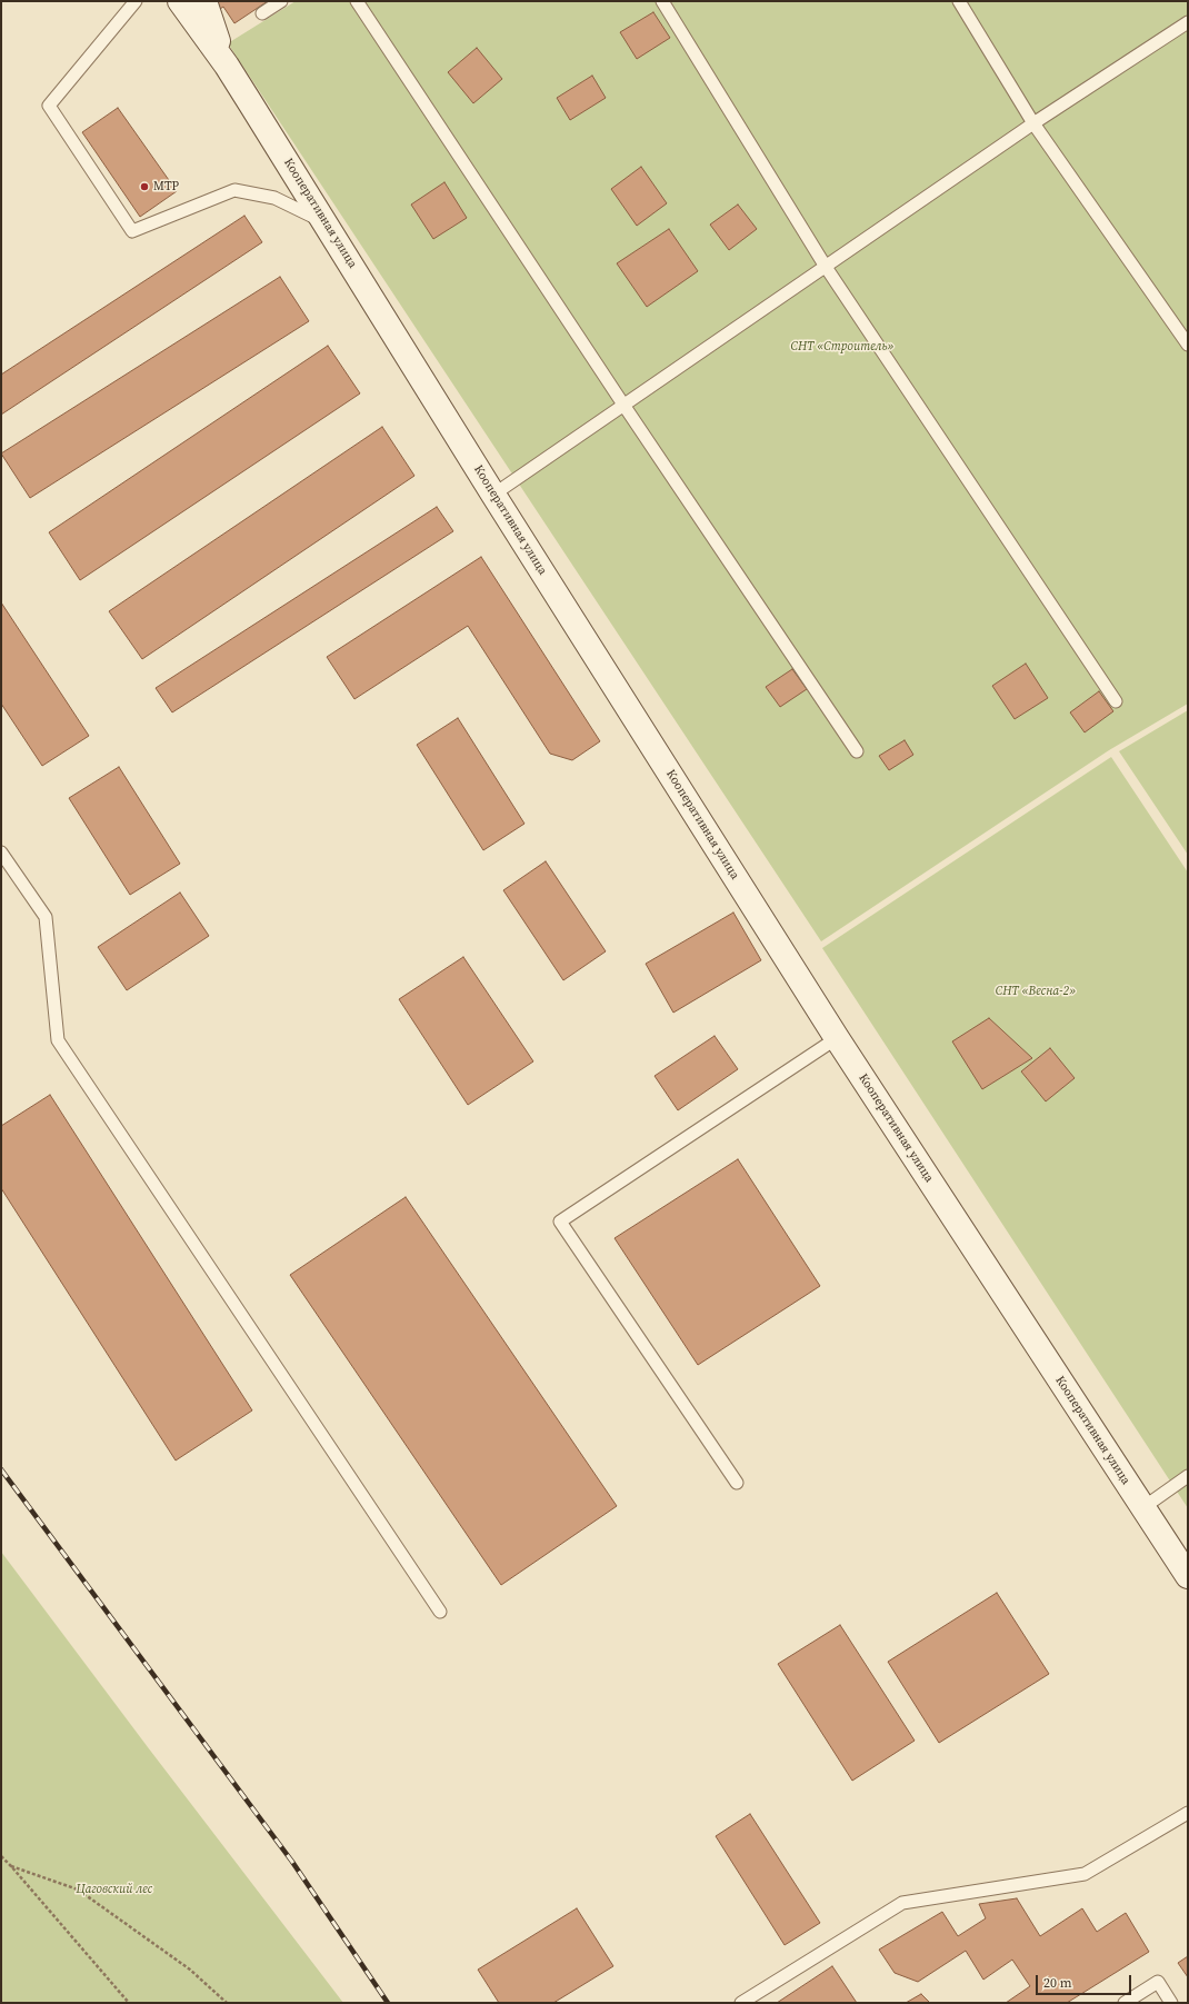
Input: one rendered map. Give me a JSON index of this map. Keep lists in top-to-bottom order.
{
  "streets": {
    "main road": ["Кооперативная улица"]
  },
  "parks": ["СНТ «Строитель»", "СНТ «Весна-2»", "Цаговский лес"],
  "places": ["МТР"],
  "scale_bar": "20 m"
}
